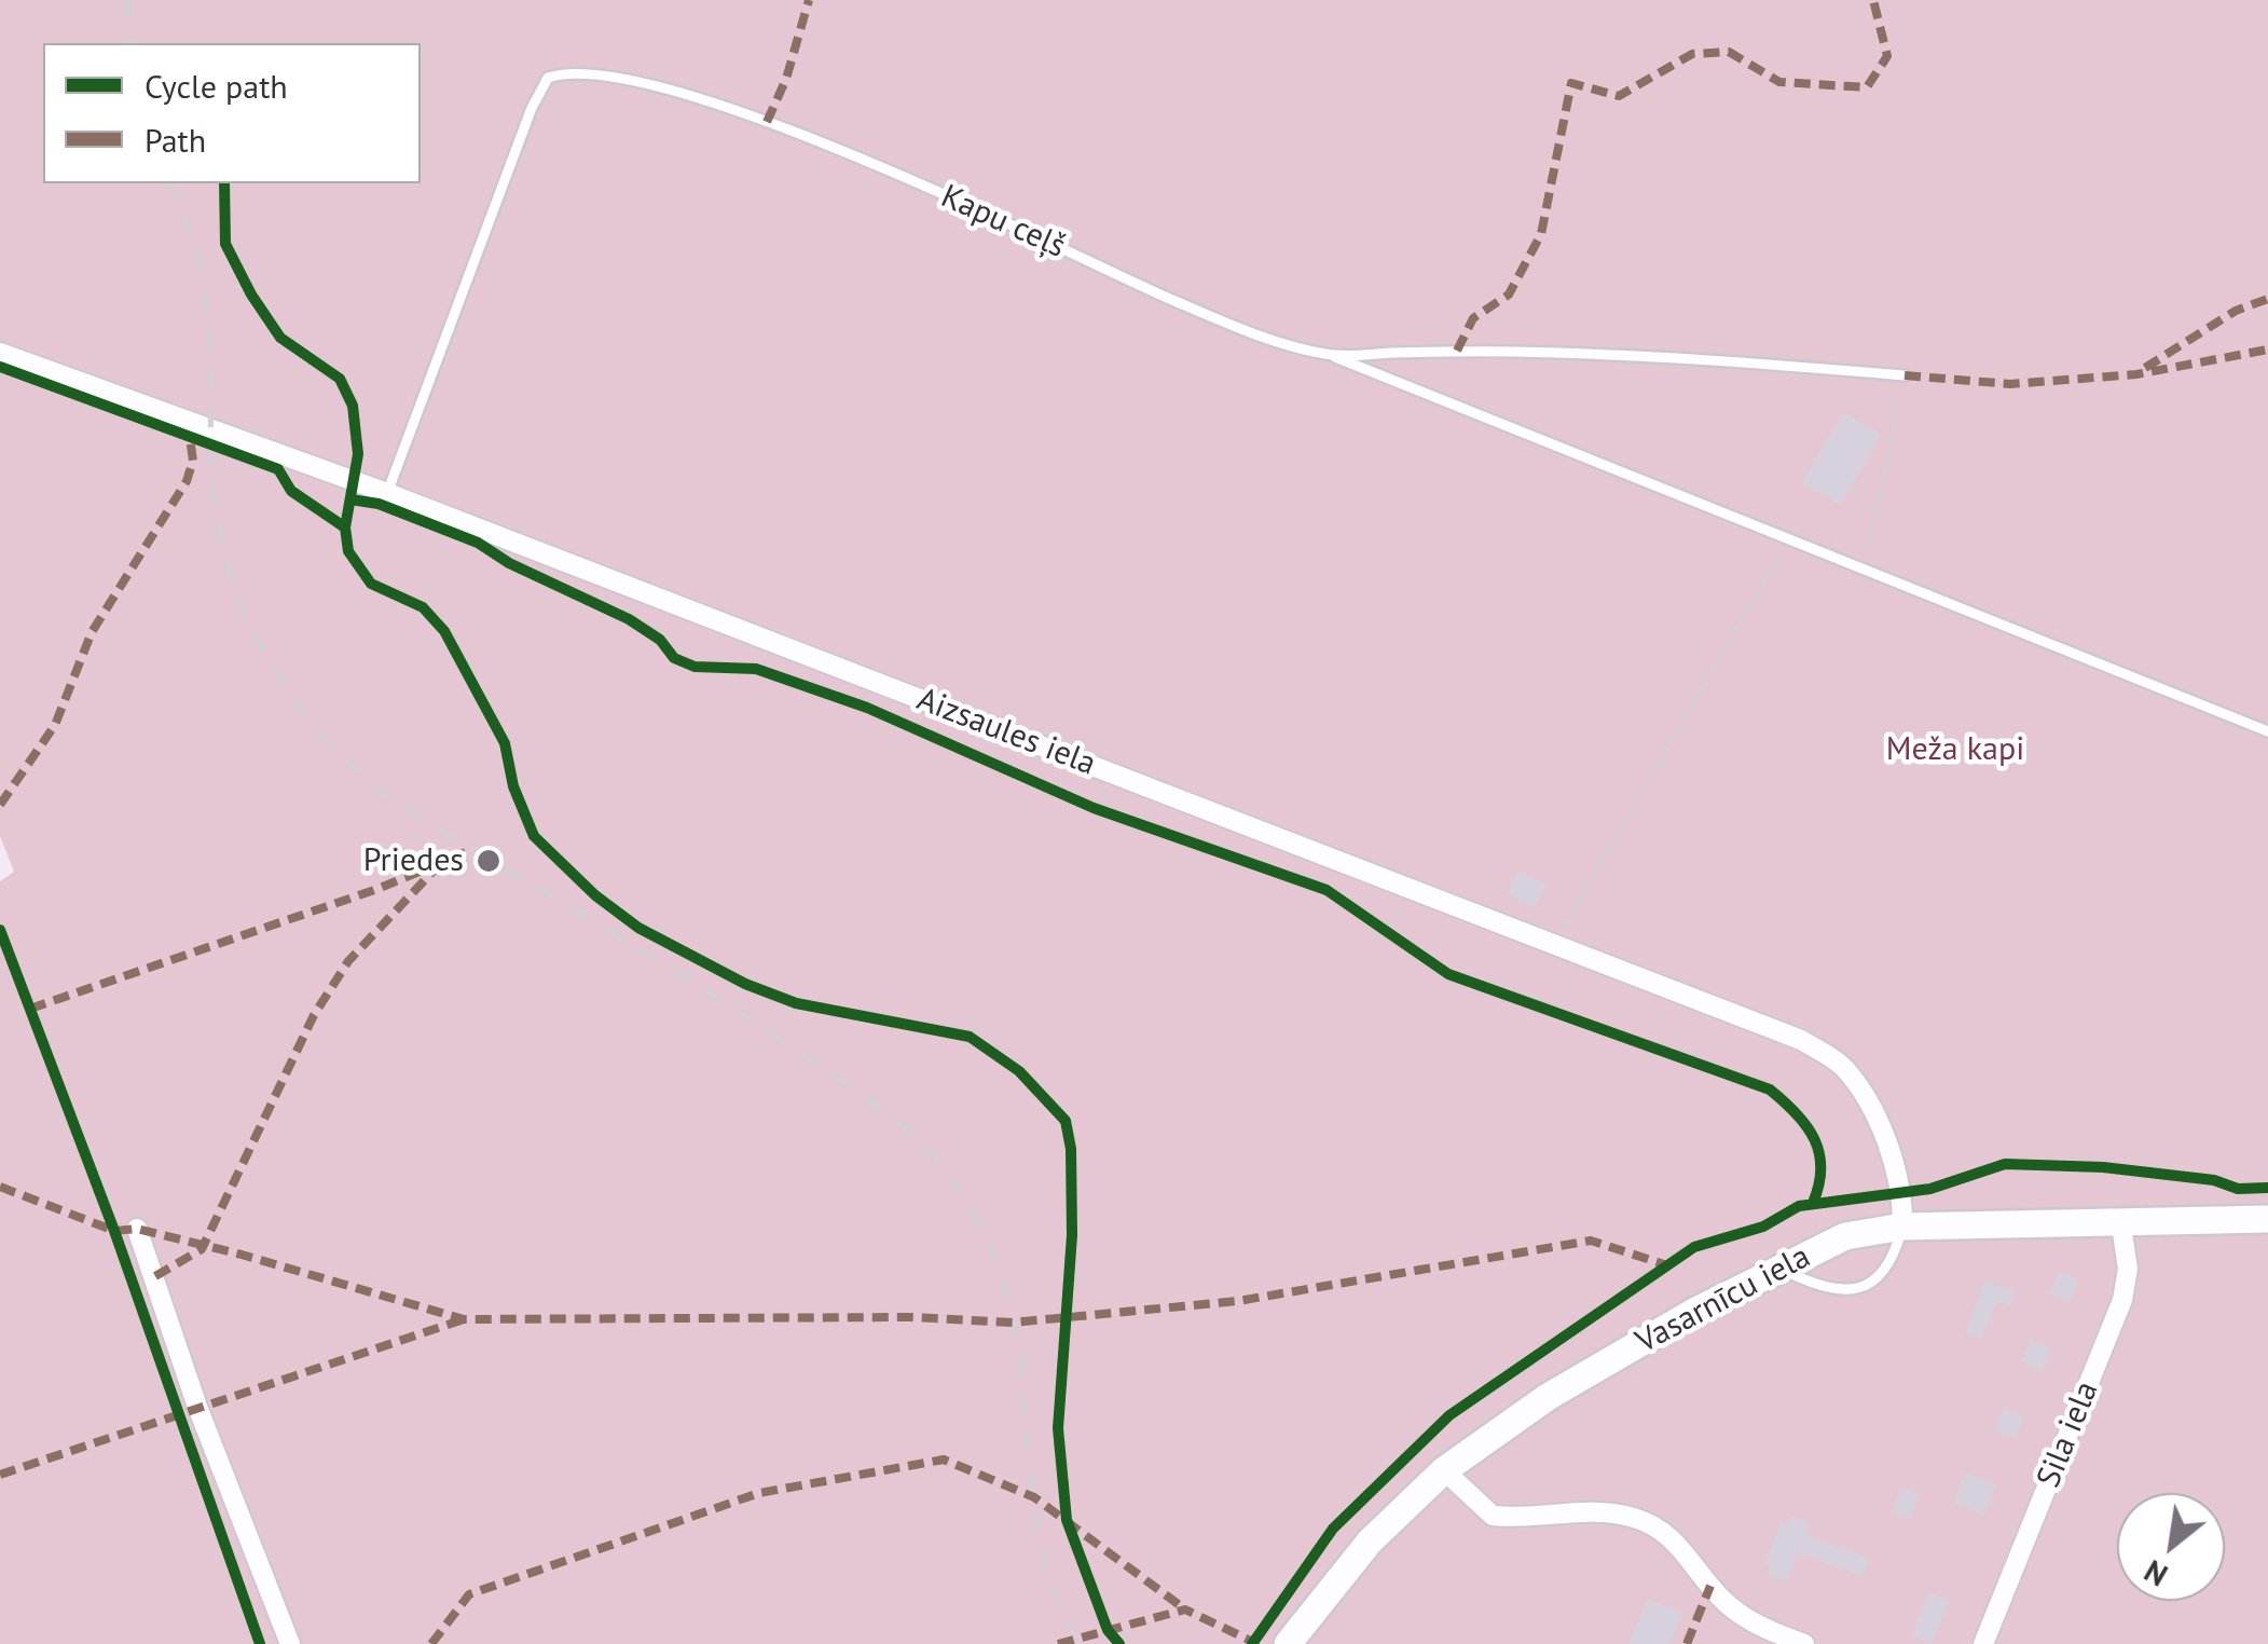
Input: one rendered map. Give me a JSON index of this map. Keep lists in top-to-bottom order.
{
  "streets": {
    "street": ["Aizsaules iela", "Vasarnīcu iela", "Sila iela"],
    "lane": ["Kapu ceļš"]
  },
  "crossings": [
    ["Kapu ceļš", "Aizsaules iela"],
    ["Aizsaules iela", "Vasarnīcu iela"],
    ["Vasarnīcu iela", "Sila iela"]
  ],
  "parks": ["Meža kapi"],
  "places": ["Priedes"],
  "legend": ["Cycle path", "Path"],
  "north": "bottom left"
}
